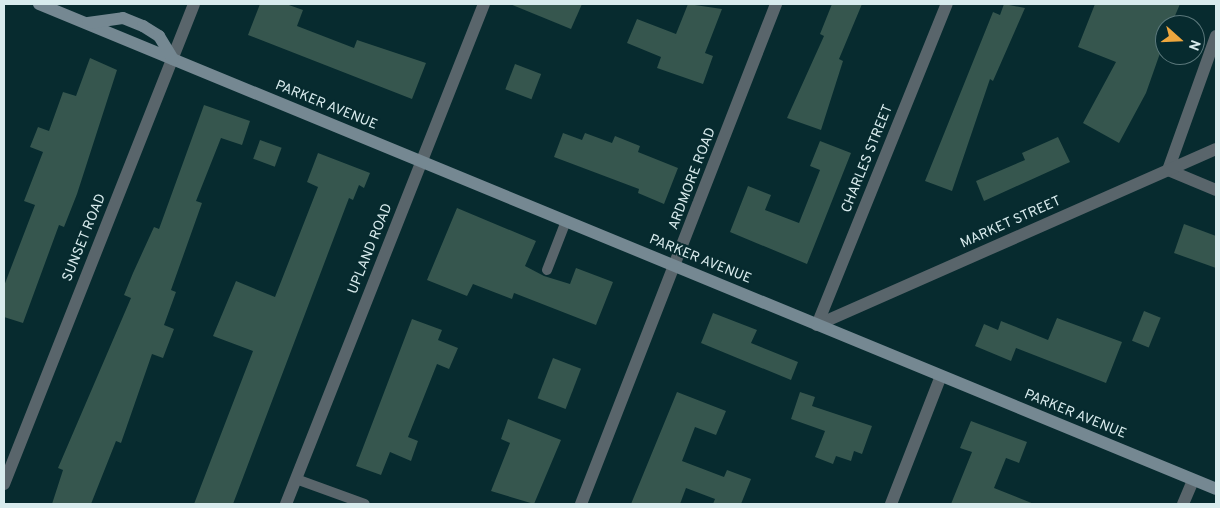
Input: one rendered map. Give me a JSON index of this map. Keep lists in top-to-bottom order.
{
  "streets": {
    "street": [
      "PARKER AVENUE",
      "CHARLES STREET",
      "ARDMORE ROAD",
      "MARKET STREET",
      "SUNSET ROAD",
      "UPLAND ROAD"
    ]
  },
  "crossings": [
    ["PARKER AVENUE", "CHARLES STREET"],
    ["PARKER AVENUE", "ARDMORE ROAD"],
    ["PARKER AVENUE", "MARKET STREET"],
    ["PARKER AVENUE", "SUNSET ROAD"],
    ["PARKER AVENUE", "UPLAND ROAD"],
    ["CHARLES STREET", "MARKET STREET"]
  ],
  "north": "right"
}
